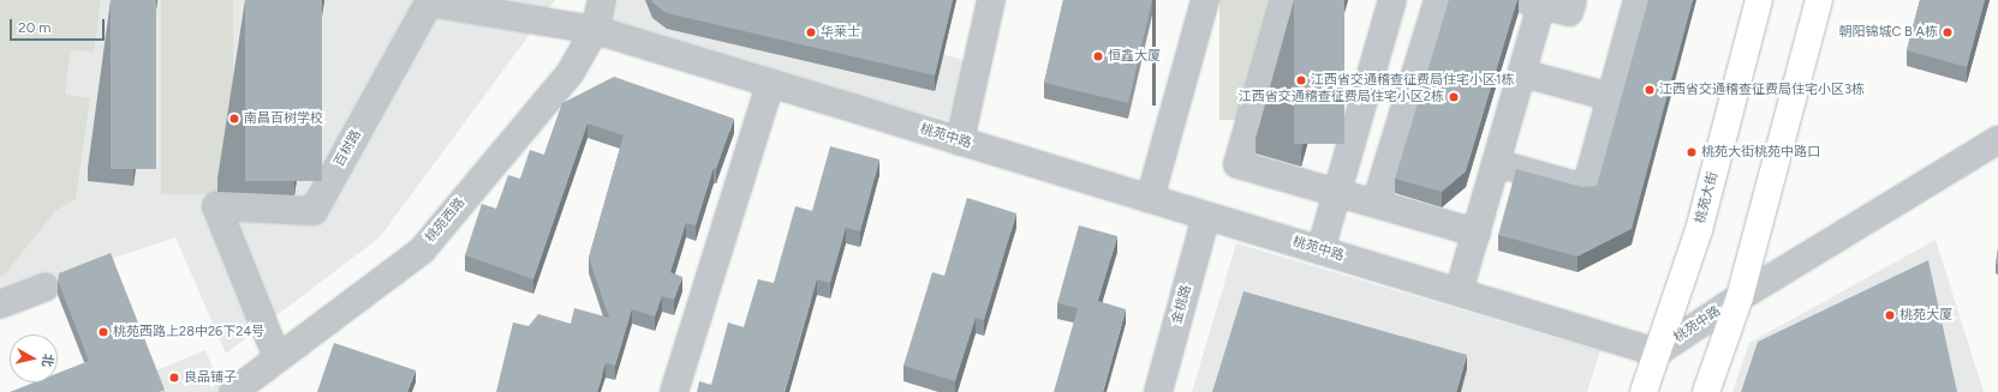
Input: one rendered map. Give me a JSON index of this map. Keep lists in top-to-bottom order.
{
  "streets": {
    "main road": ["桃苑大街"],
    "street": [
      "桃苑中路",
      "百树路",
      "桃苑西路",
      "金桃路"
    ]
  },
  "crossings": [
    ["桃苑中路", "百树路"],
    ["桃苑中路", "桃苑大街"],
    ["桃苑中路", "桃苑西路"],
    ["桃苑中路", "金桃路"],
    ["百树路", "桃苑西路"]
  ],
  "places": [
    "华莱士",
    "朝阳锦城C B A栋",
    "恒鑫大厦",
    "江西省交通稽查征费局住宅小区1栋",
    "江西省交通稽查征费局住宅小区3栋",
    "江西省交通稽查征费局住宅小区2栋",
    "南昌百树学校",
    "桃苑大街桃苑中路口",
    "桃苑大厦",
    "桃苑西路上28中26下24号",
    "良品铺子"
  ],
  "scale_bar": "20 m",
  "north": "right"
}
